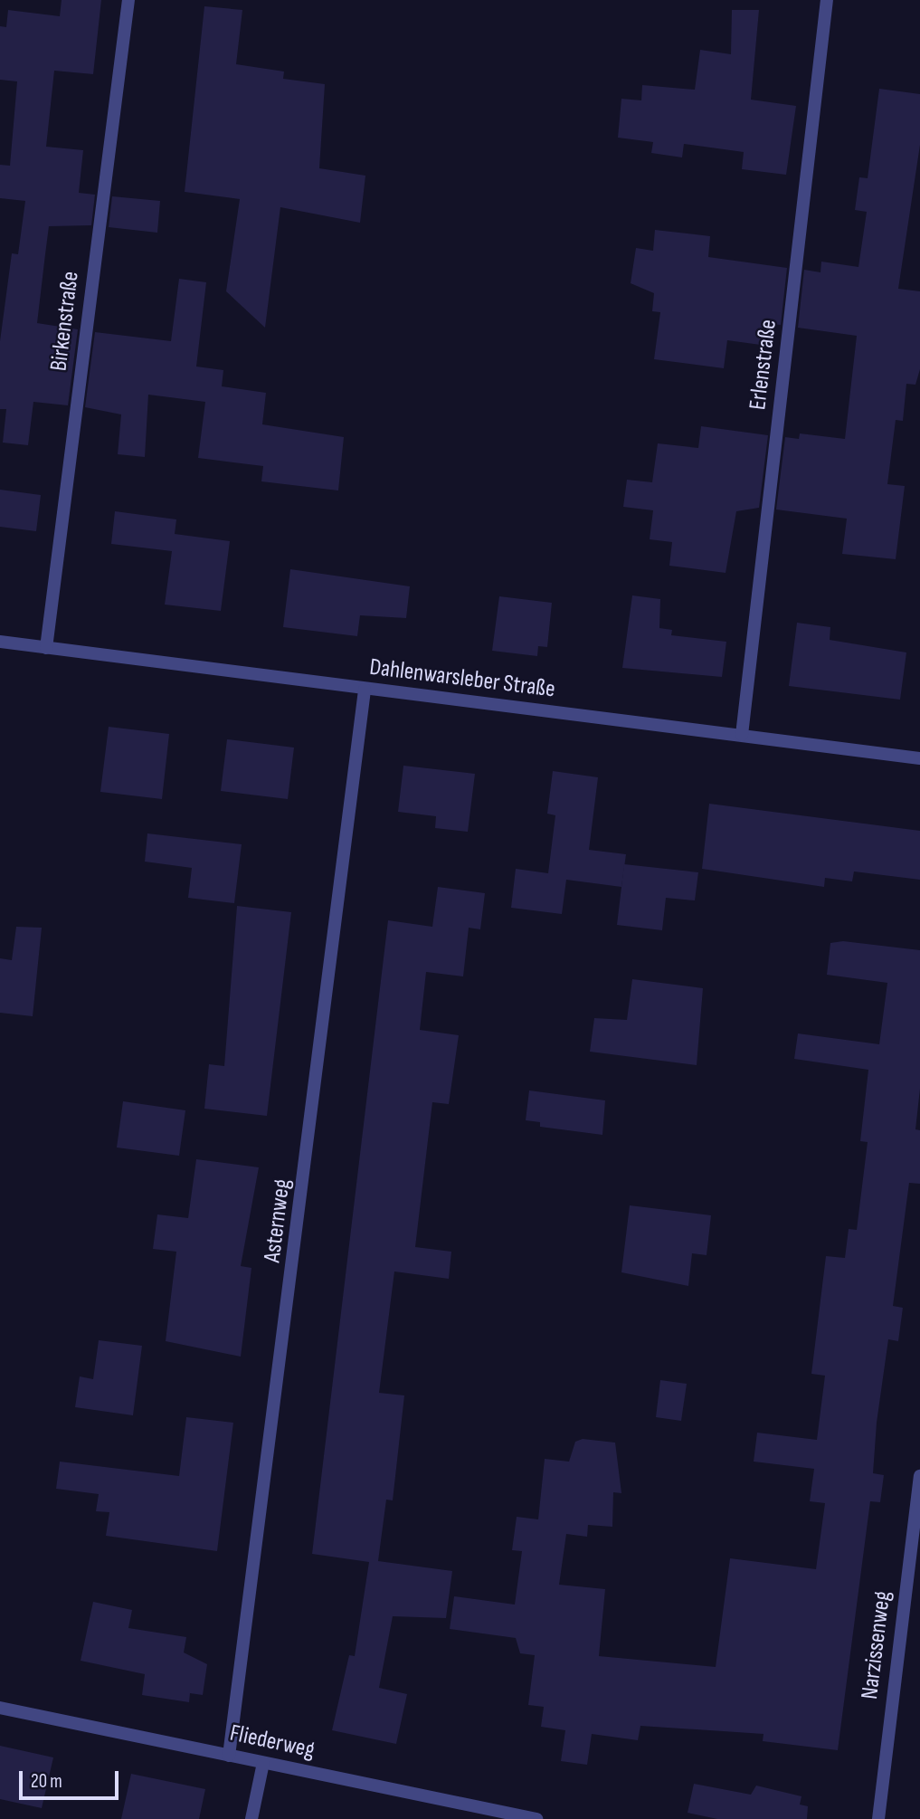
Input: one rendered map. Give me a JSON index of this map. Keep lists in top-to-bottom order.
{
  "streets": {
    "street": [
      "Birkenstraße",
      "Erlenstraße",
      "Dahlenwarsleber Straße",
      "Asternweg",
      "Narzissenweg",
      "Fliederweg"
    ]
  },
  "crossings": [
    ["Birkenstraße", "Dahlenwarsleber Straße"],
    ["Erlenstraße", "Dahlenwarsleber Straße"],
    ["Dahlenwarsleber Straße", "Asternweg"],
    ["Asternweg", "Fliederweg"]
  ],
  "scale_bar": "20 m"
}
